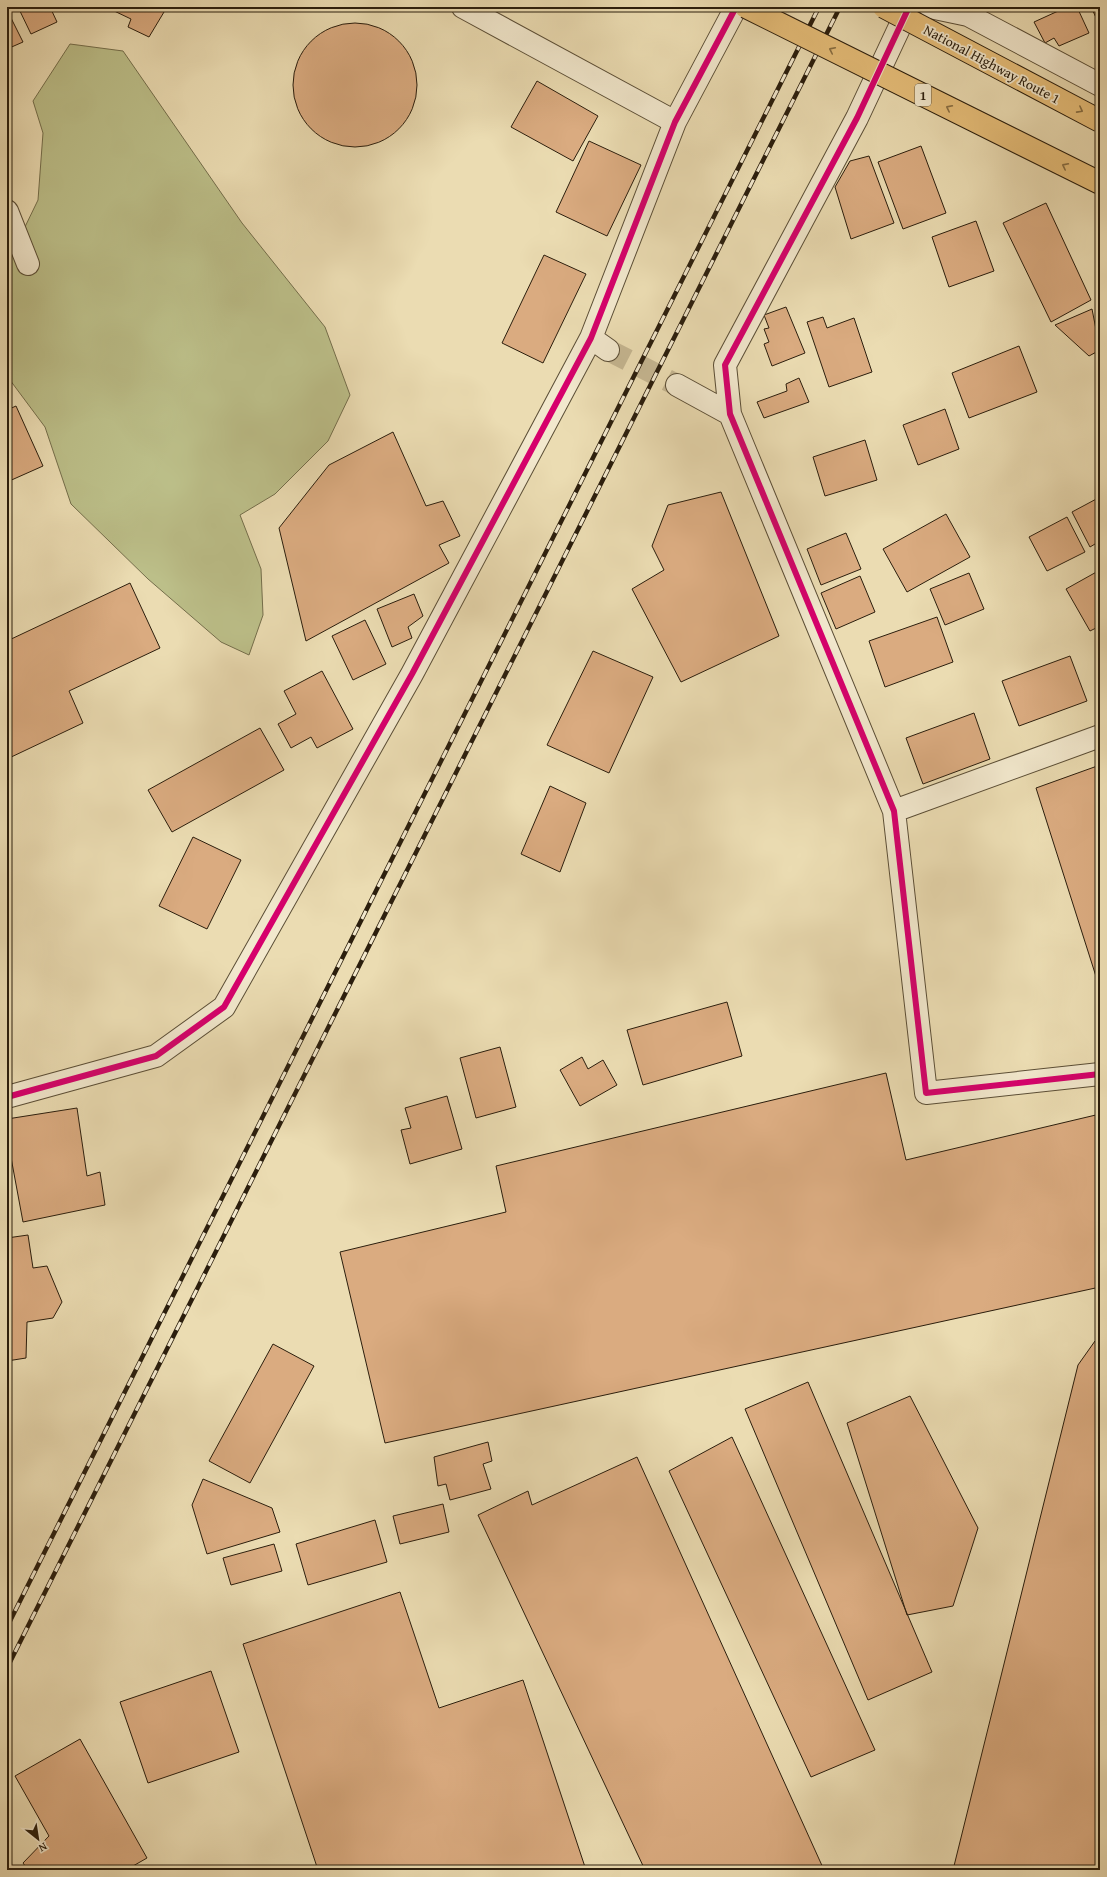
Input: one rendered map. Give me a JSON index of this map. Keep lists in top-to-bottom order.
{
  "streets": {
    "highway": ["National Highway Route 1", "1"]
  },
  "north": "bottom right"
}
